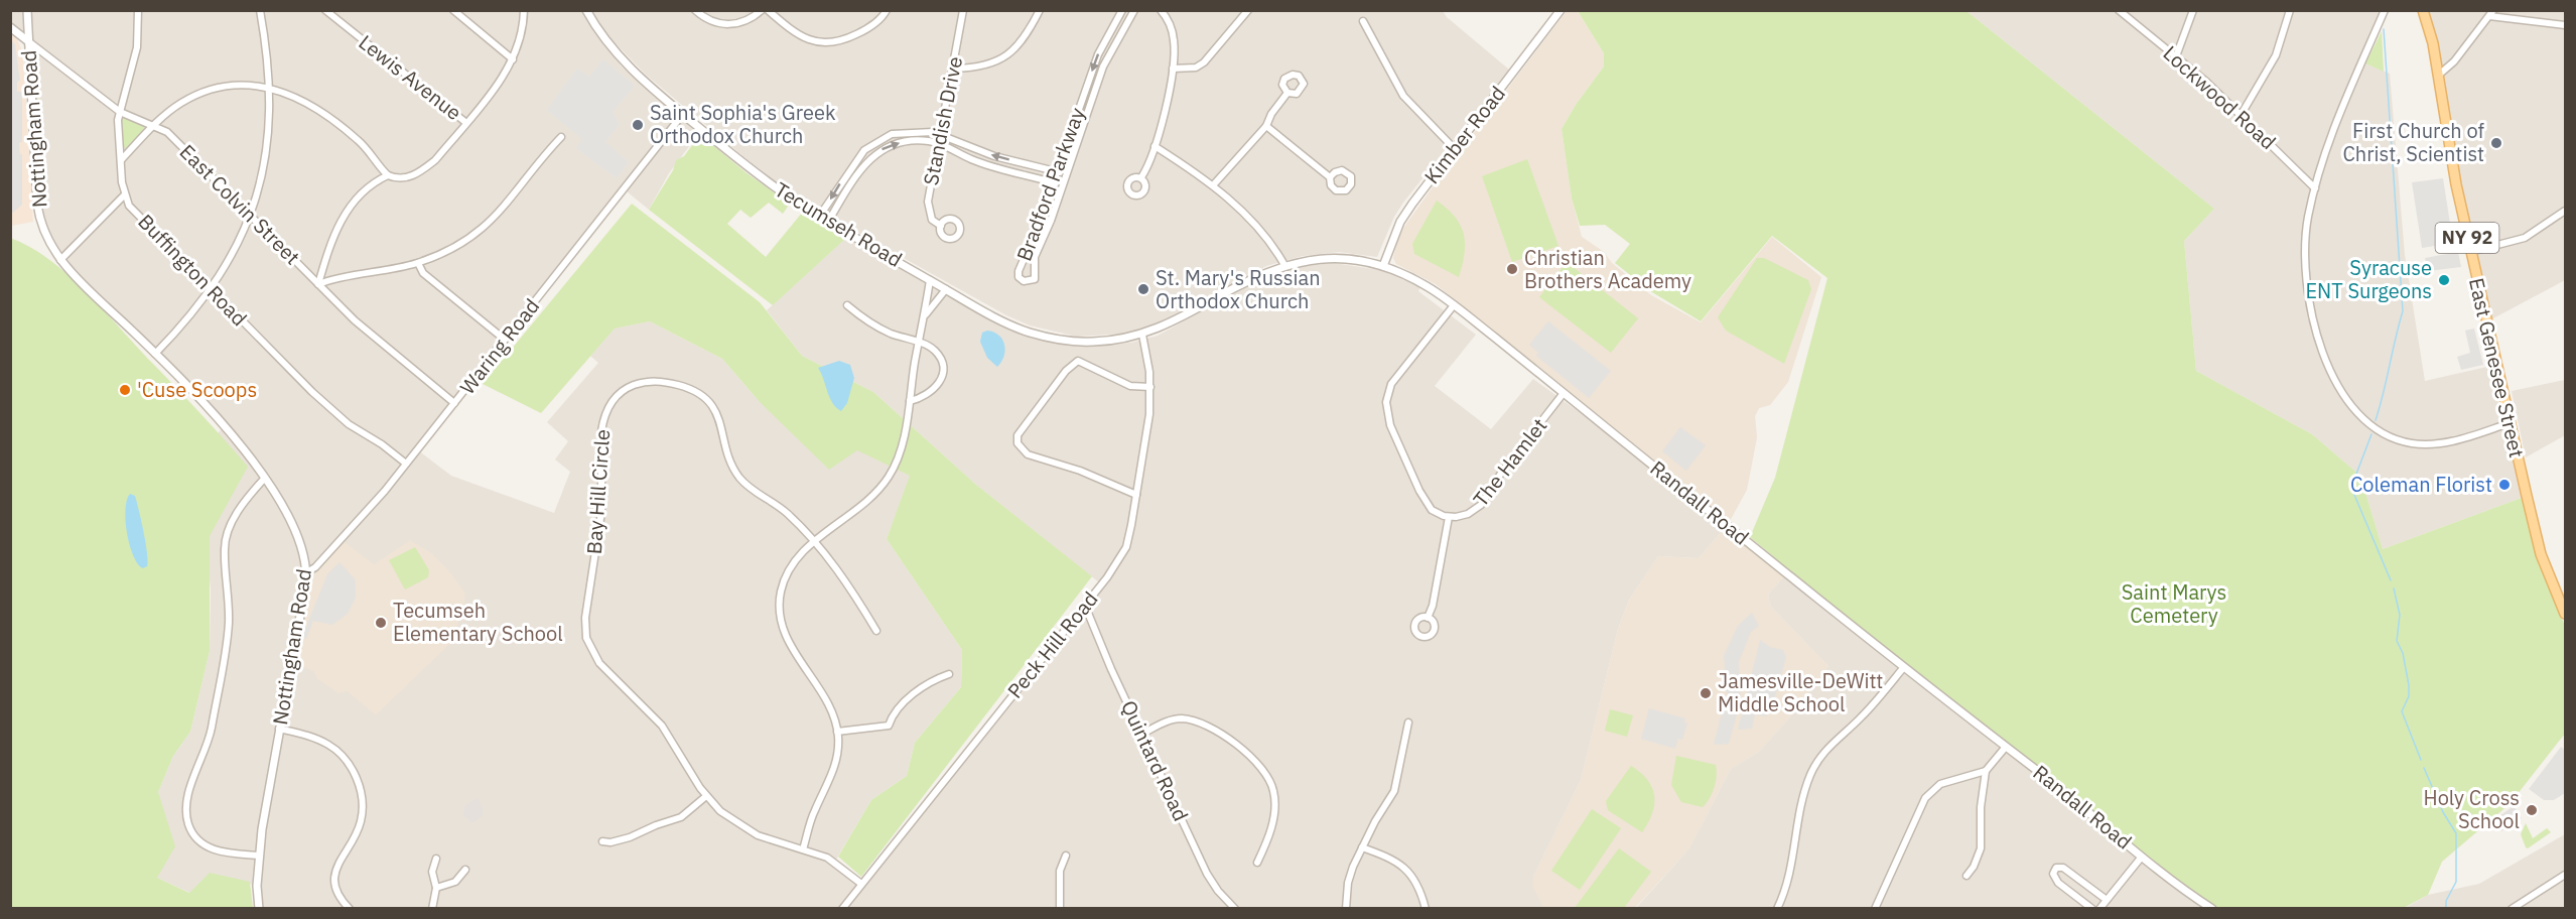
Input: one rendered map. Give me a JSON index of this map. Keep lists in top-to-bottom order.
{
  "streets": {
    "main road": ["NY 92", "East Genesee Street"],
    "street": [
      "Lewis Avenue",
      "Lockwood Road",
      "Standish Drive",
      "Nottingham Road",
      "Kimber Road",
      "Bradford Parkway",
      "East Colvin Street",
      "Tecumseh Road",
      "Buffington Road",
      "Waring Road",
      "The Hamlet",
      "Bay Hill Circle",
      "Randall Road",
      "Peck Hill Road",
      "Quintard Road"
    ]
  },
  "crossings": [
    ["Nottingham Road", "East Colvin Street"],
    ["Nottingham Road", "Waring Road"],
    ["Kimber Road", "Randall Road"],
    ["East Colvin Street", "Buffington Road"],
    ["East Colvin Street", "Waring Road"],
    ["Tecumseh Road", "Waring Road"],
    ["Tecumseh Road", "Randall Road"],
    ["Tecumseh Road", "Peck Hill Road"],
    ["Buffington Road", "Waring Road"],
    ["The Hamlet", "Randall Road"],
    ["Bay Hill Circle", "Peck Hill Road"],
    ["Randall Road", "Peck Hill Road"],
    ["Peck Hill Road", "Quintard Road"]
  ],
  "parks": ["Saint Marys Cemetery"],
  "places": [
    "Saint Sophia's Greek Orthodox Church",
    "First Church of Christ, Scientist",
    "Christian Brothers Academy",
    "Syracuse ENT Surgeons",
    "St. Mary's Russian Orthodox Church",
    "'Cuse Scoops",
    "Coleman Florist",
    "Tecumseh Elementary School",
    "Jamesville-DeWitt Middle School",
    "Holy Cross School"
  ]
}
